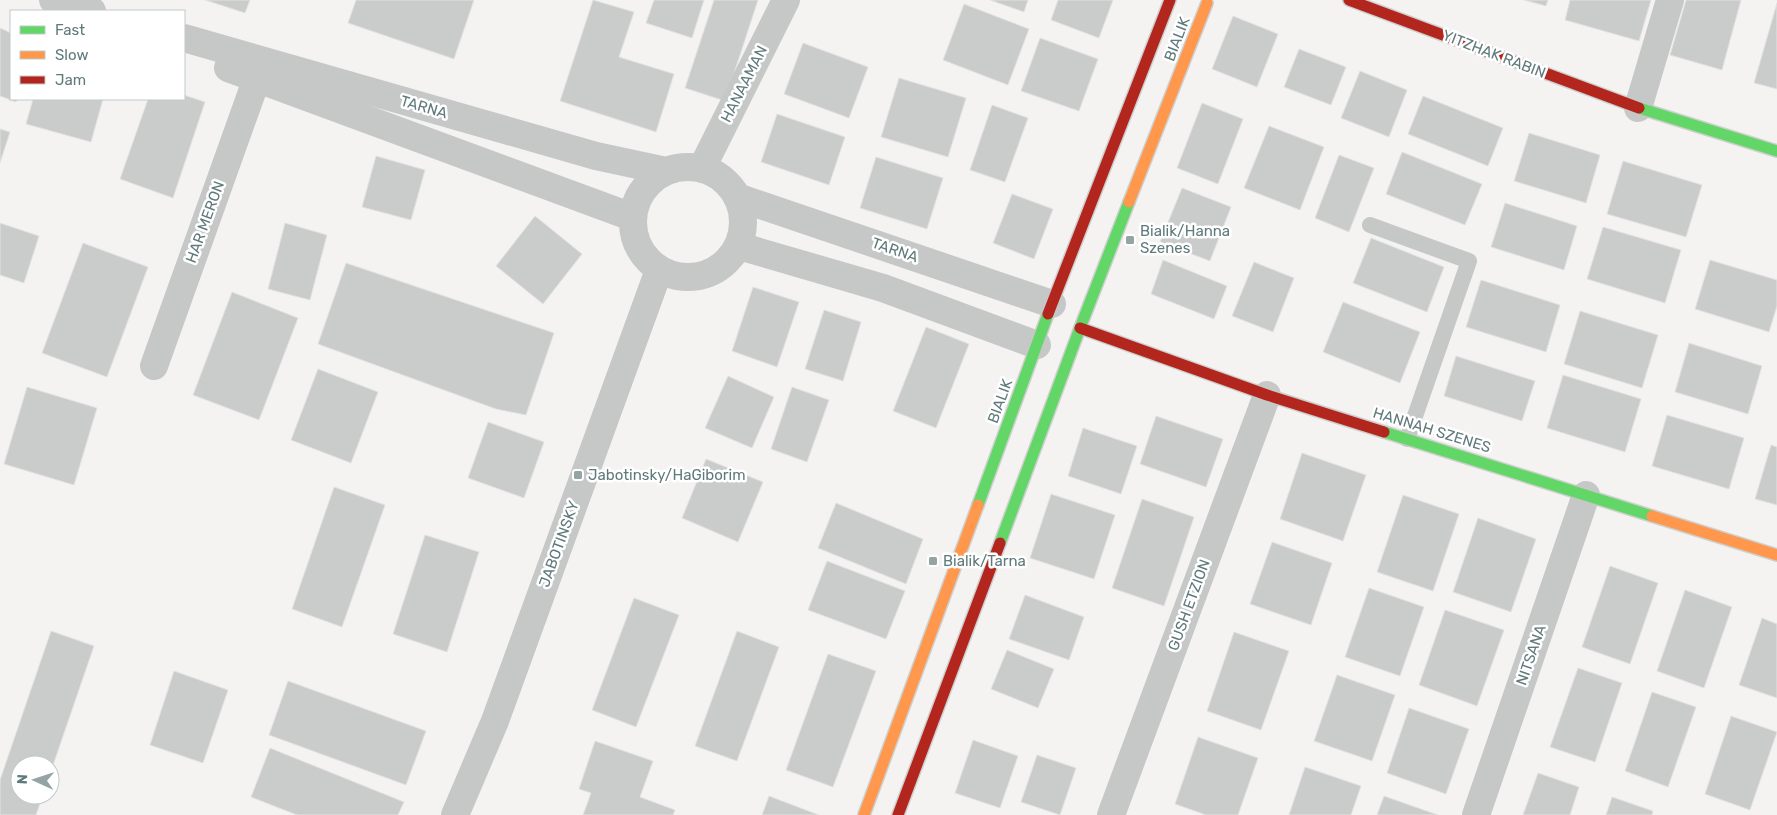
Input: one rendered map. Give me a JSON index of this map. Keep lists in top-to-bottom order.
{
  "streets": {
    "main road": ["BIALIK", "YITZHAK RABIN", "HANNAH SZENES"],
    "street": [
      "HANAAMAN",
      "TARNA",
      "HAR MERON",
      "JABOTINSKY",
      "GUSH ETZION",
      "NITSANA"
    ]
  },
  "crossings": [
    ["BIALIK", "TARNA"],
    ["BIALIK", "HANNAH SZENES"],
    ["HANAAMAN", "TARNA"],
    ["HANAAMAN", "JABOTINSKY"],
    ["TARNA", "HAR MERON"],
    ["TARNA", "JABOTINSKY"],
    ["HANNAH SZENES", "GUSH ETZION"],
    ["HANNAH SZENES", "NITSANA"]
  ],
  "places": {
    "transit": ["Bialik/Hanna Szenes", "Jabotinsky/HaGiborim", "Bialik/Tarna"]
  },
  "legend": ["Fast", "Slow", "Jam"],
  "north": "left"
}
